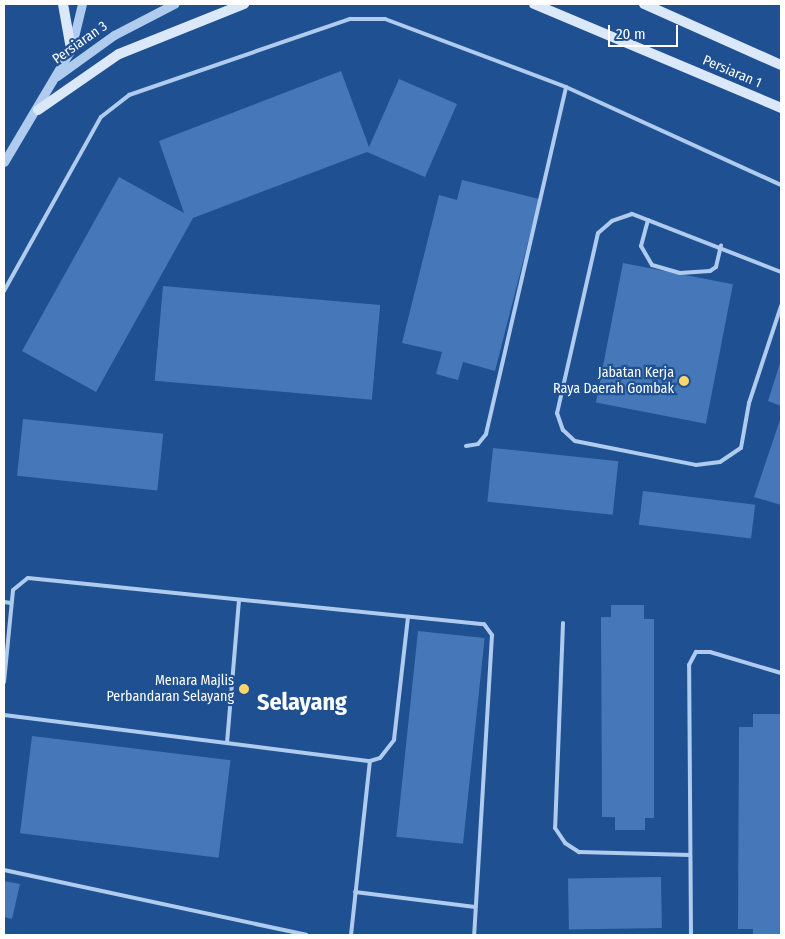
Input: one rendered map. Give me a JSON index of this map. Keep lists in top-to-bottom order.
{
  "streets": {
    "main road": ["Persiaran 1"],
    "street": ["Persiaran 3"]
  },
  "districts": ["Selayang"],
  "places": ["Jabatan Kerja Raya Daerah Gombak", "Menara Majlis Perbandaran Selayang"],
  "scale_bar": "20 m"
}
